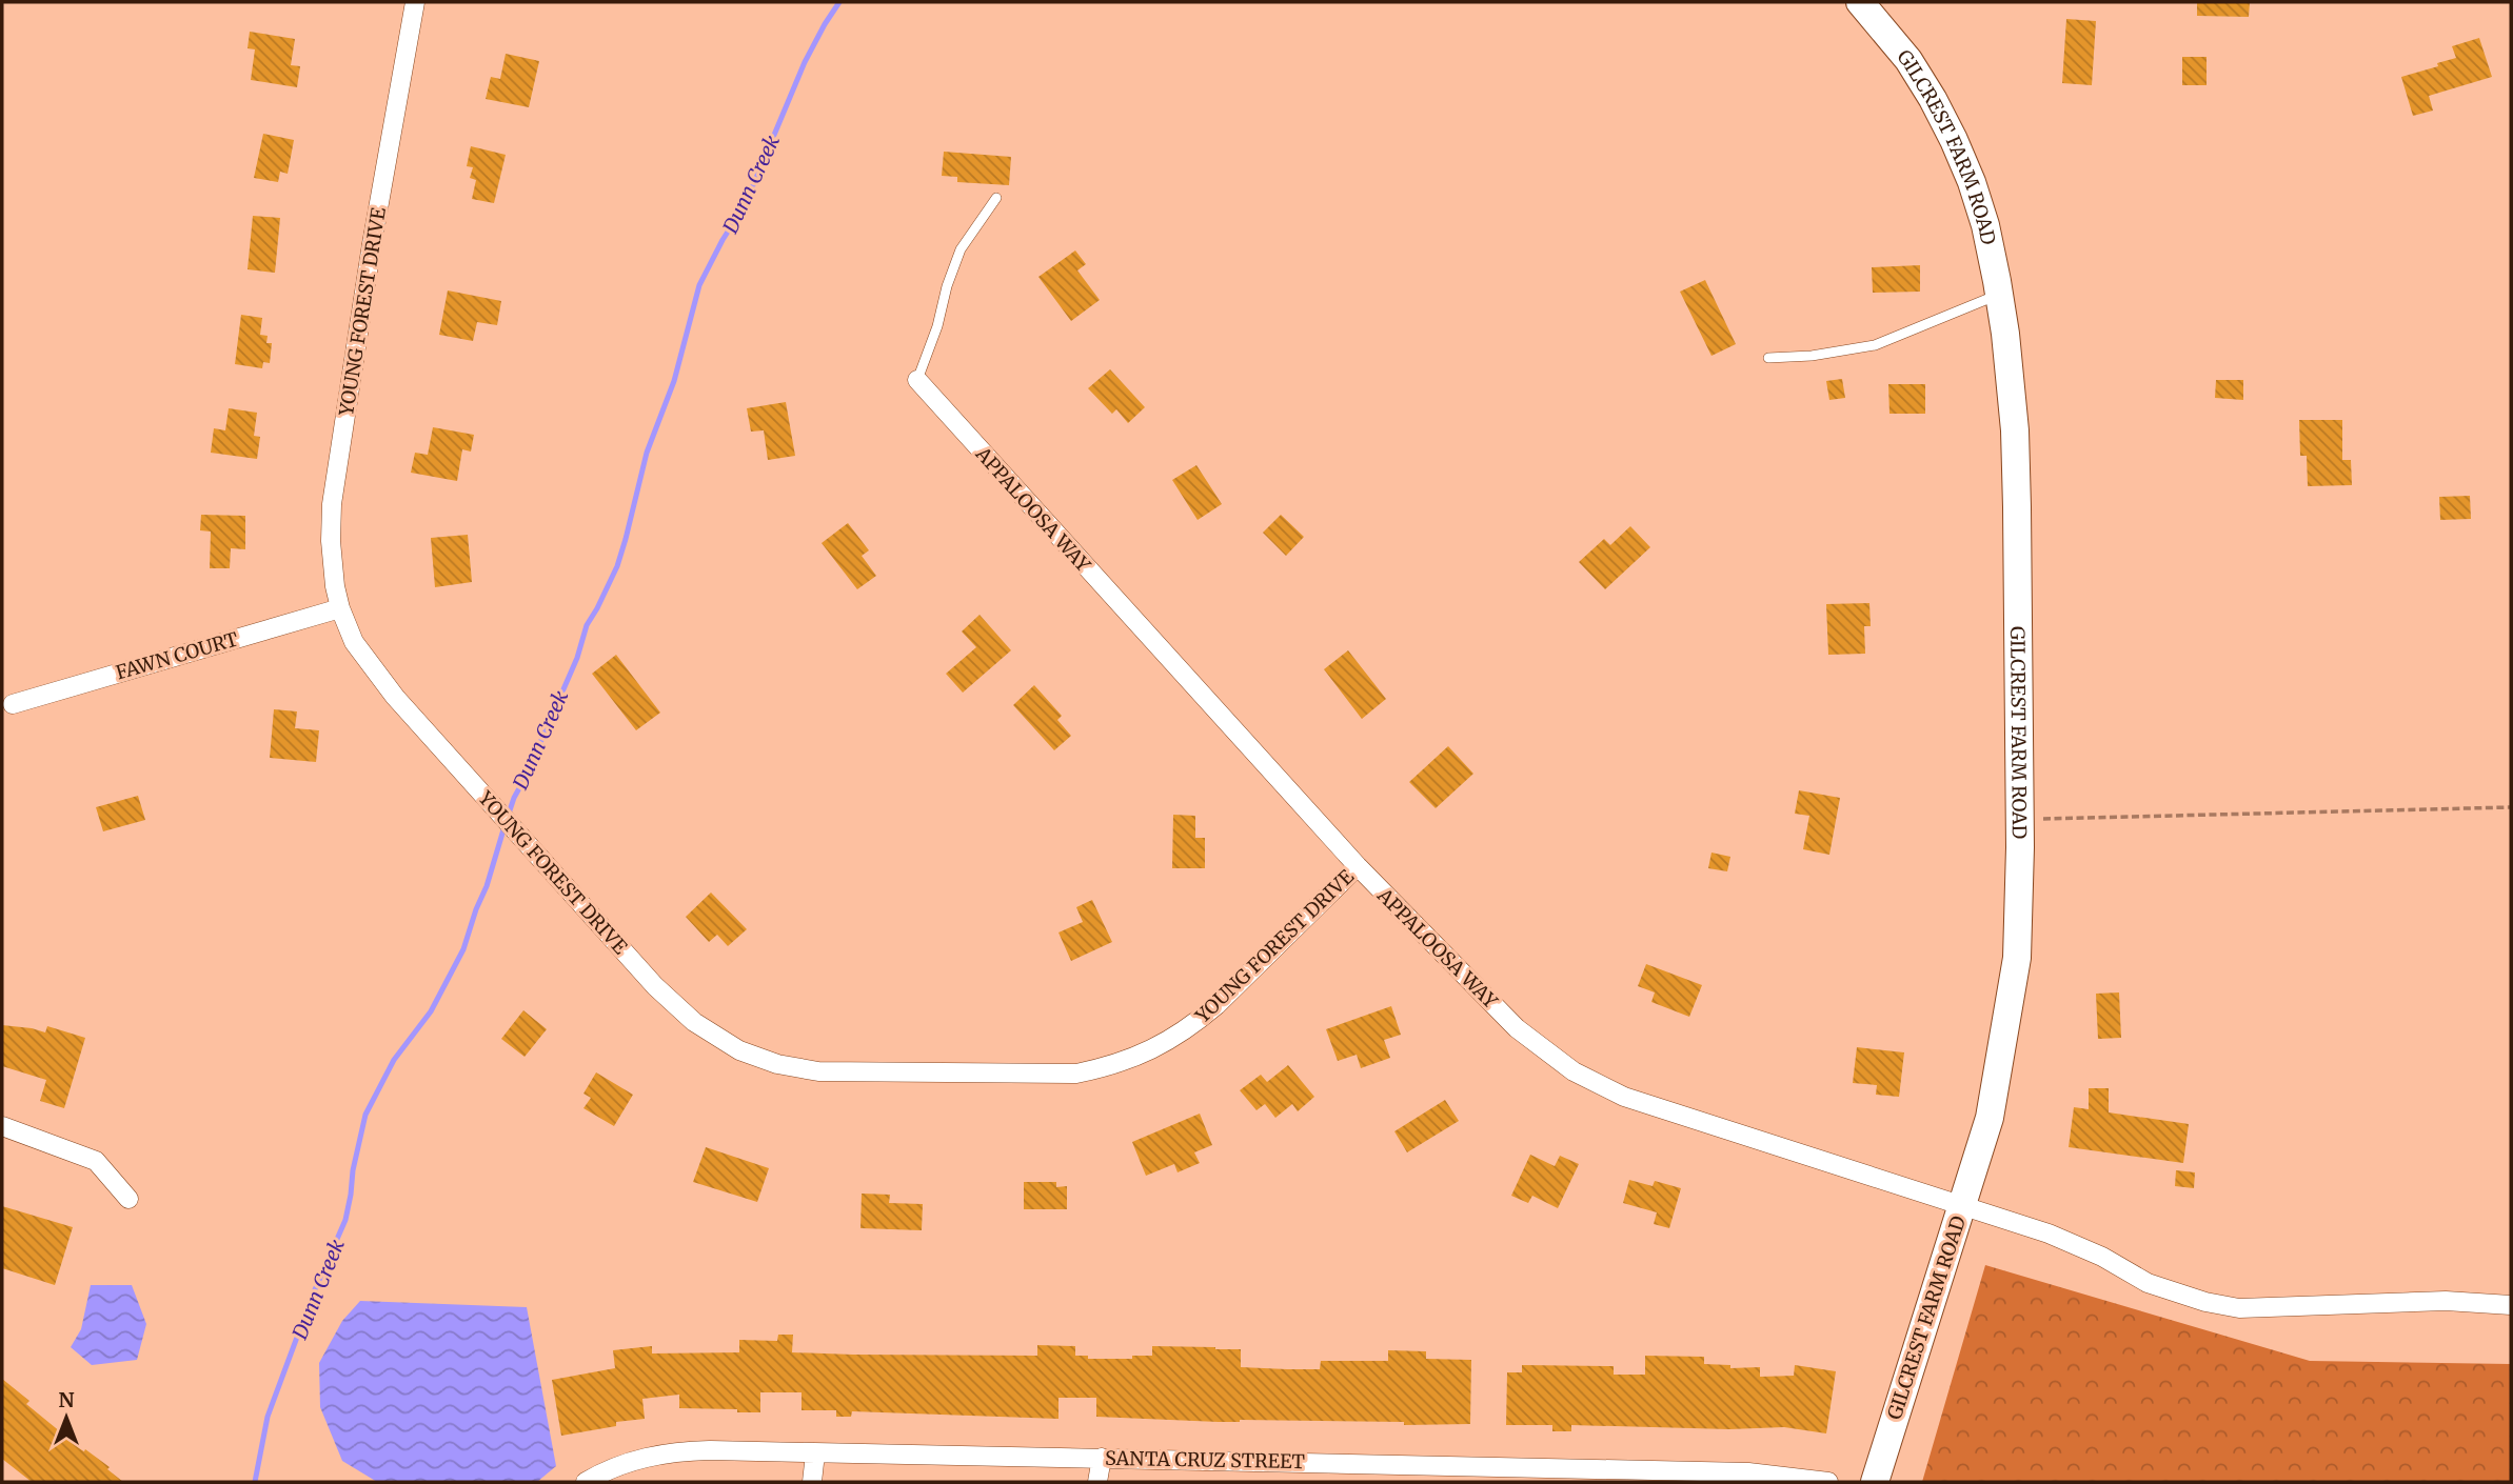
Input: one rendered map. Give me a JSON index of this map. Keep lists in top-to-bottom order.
{
  "streets": {
    "main road": ["GILCREST FARM ROAD"],
    "street": [
      "YOUNG FOREST DRIVE",
      "APPALOOSA WAY",
      "FAWN COURT",
      "SANTA CRUZ STREET"
    ]
  },
  "crossings": [
    ["GILCREST FARM ROAD", "APPALOOSA WAY"],
    ["YOUNG FOREST DRIVE", "APPALOOSA WAY"],
    ["YOUNG FOREST DRIVE", "FAWN COURT"]
  ],
  "water": ["Dunn Creek"],
  "north": "top"
}
